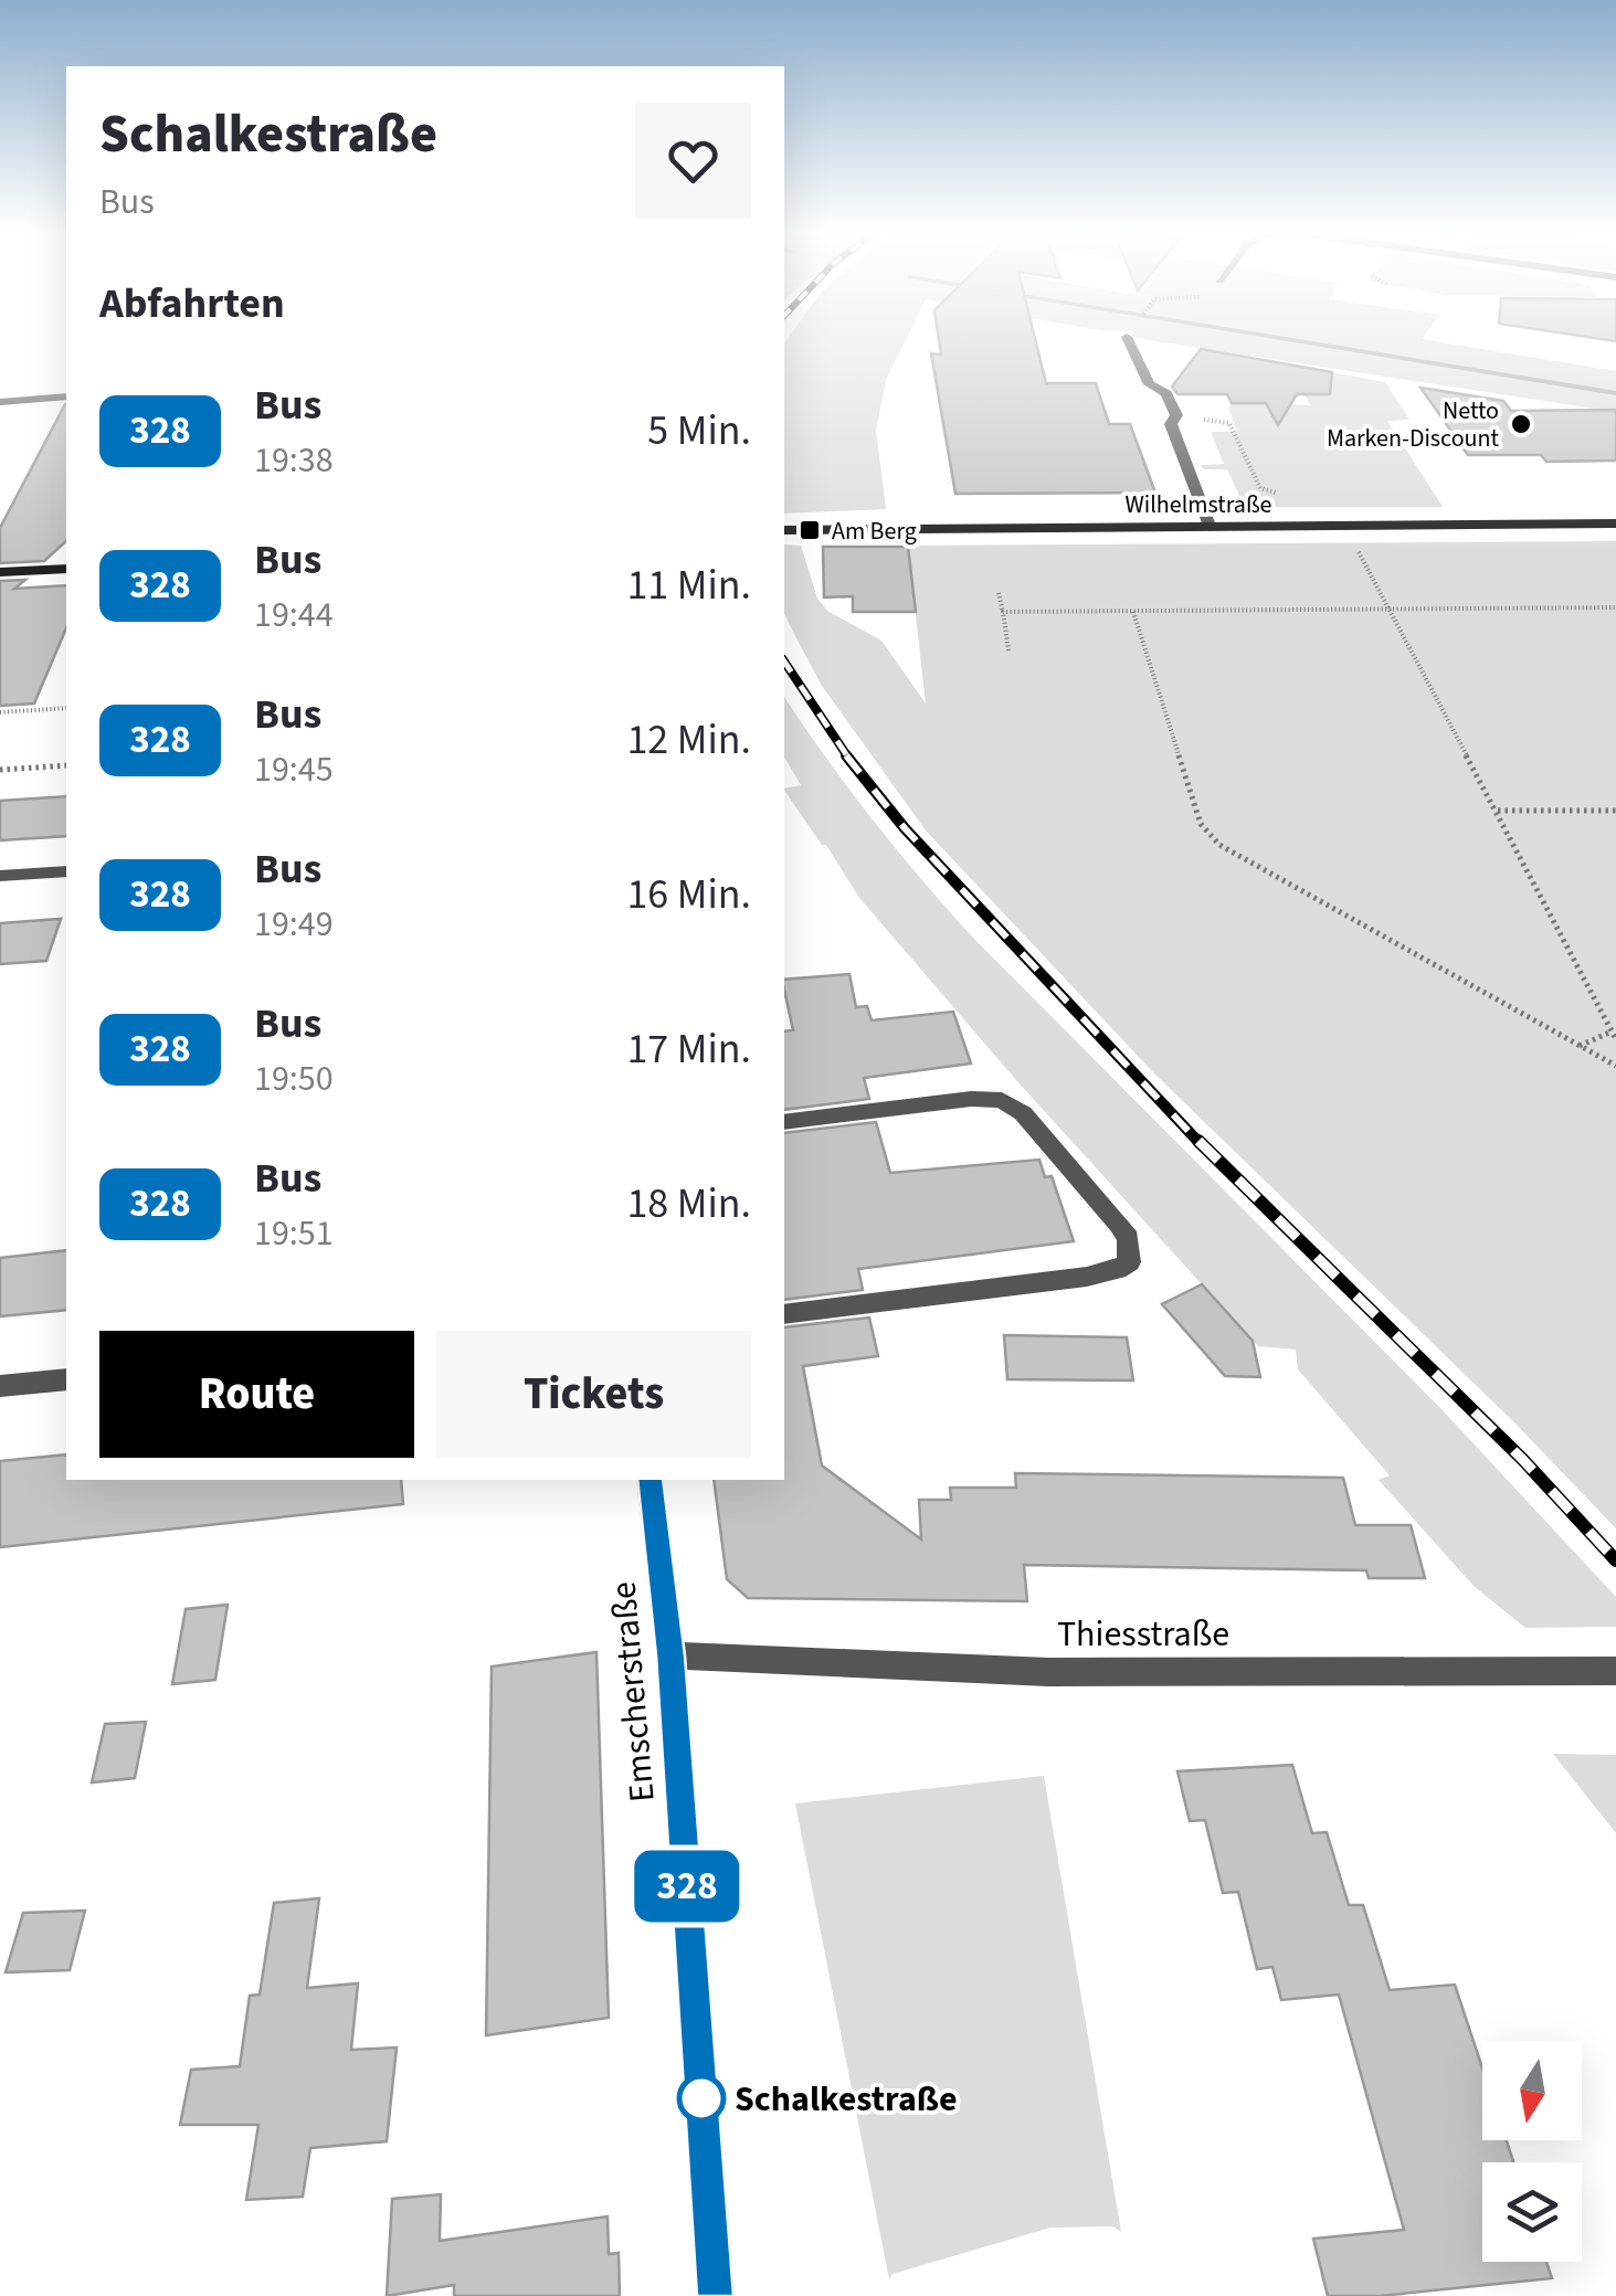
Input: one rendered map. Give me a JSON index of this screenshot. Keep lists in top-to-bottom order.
{
  "streets": {
    "street": ["Wilhelmstraße", "Thiesstraße", "Emscherstraße"]
  },
  "crossings": [
    ["Thiesstraße", "Emscherstraße"]
  ],
  "places": {
    "other": ["Netto Marken-Discount", "Schalkestraße"],
    "transit": ["Am Berg"]
  },
  "lines": ["bus line 328"],
  "north": "bottom",
  "page": {
    "on_map": "328",
    "heading": [
      ["Schalkestraße", "Bus"],
      "Abfahrten"
    ],
    "list": [
      {
        "mark": "328",
        "name": "Bus",
        "note": "19:38",
        "value": "5 Min."
      },
      {
        "mark": "328",
        "name": "Bus",
        "note": "19:44",
        "value": "11 Min."
      },
      {
        "mark": "328",
        "name": "Bus",
        "note": "19:45",
        "value": "12 Min."
      },
      {
        "mark": "328",
        "name": "Bus",
        "note": "19:49",
        "value": "16 Min."
      },
      {
        "mark": "328",
        "name": "Bus",
        "note": "19:50",
        "value": "17 Min."
      },
      {
        "mark": "328",
        "name": "Bus",
        "note": "19:51",
        "value": "18 Min."
      }
    ],
    "buttons": ["Route", "Tickets"]
  }
}
